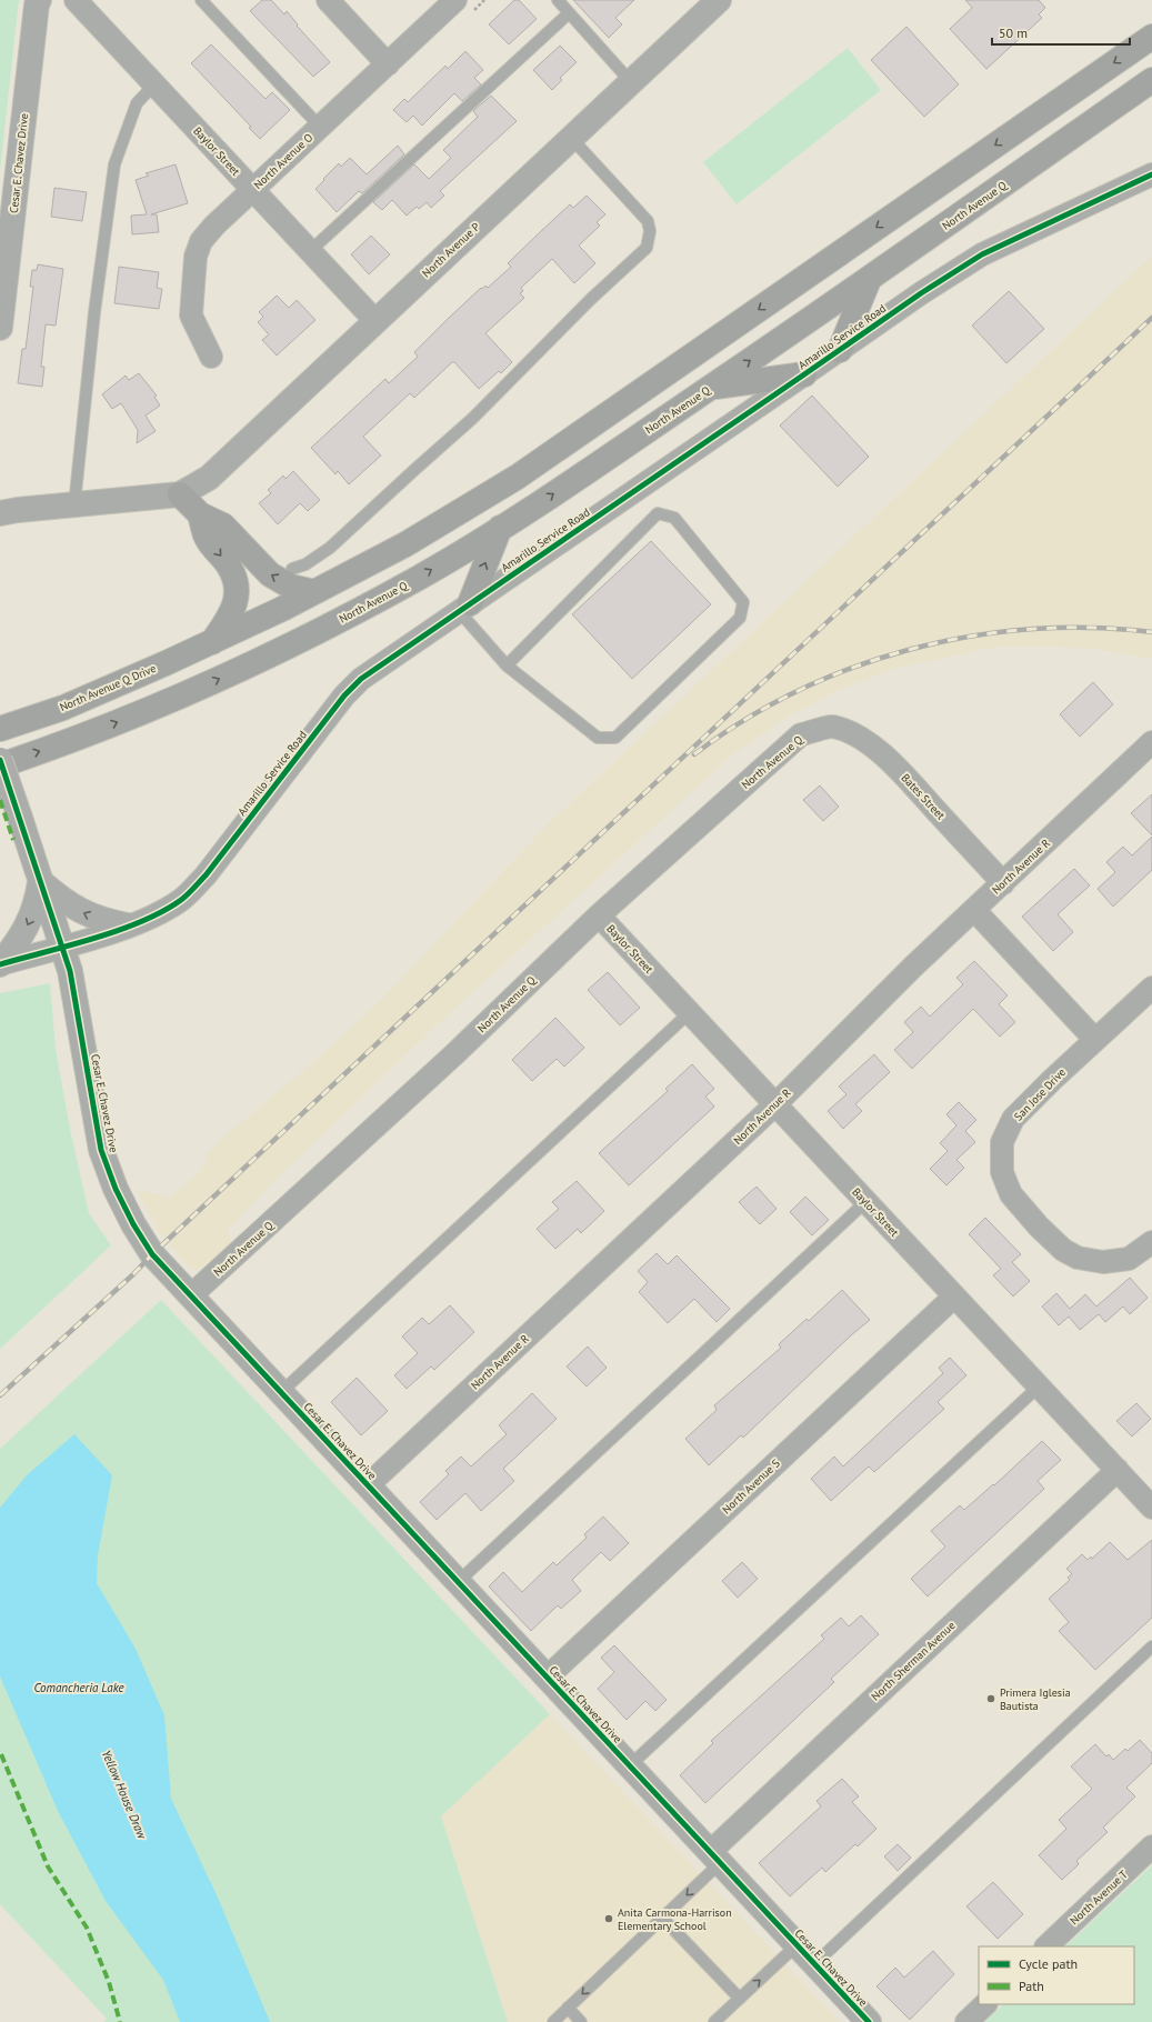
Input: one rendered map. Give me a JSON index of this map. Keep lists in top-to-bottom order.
{
  "streets": {
    "main road": ["North Avenue Q", "North Avenue Q Drive"],
    "street": [
      "Baylor Street",
      "North Avenue O",
      "Cesar E. Chavez Drive",
      "North Avenue P",
      "Amarillo Service Road",
      "Bates Street",
      "North Avenue R",
      "San Jose Drive",
      "North Avenue S",
      "North Sherman Avenue",
      "North Avenue T"
    ]
  },
  "crossings": [
    ["Baylor Street", "North Avenue O"],
    ["Baylor Street", "North Avenue Q"],
    ["Baylor Street", "North Avenue P"],
    ["Baylor Street", "North Avenue R"],
    ["Baylor Street", "North Avenue S"],
    ["Baylor Street", "North Sherman Avenue"],
    ["Cesar E. Chavez Drive", "North Avenue Q"],
    ["Cesar E. Chavez Drive", "Amarillo Service Road"],
    ["Cesar E. Chavez Drive", "North Avenue R"],
    ["Cesar E. Chavez Drive", "North Avenue S"],
    ["Cesar E. Chavez Drive", "North Sherman Avenue"],
    ["North Avenue Q", "Bates Street"],
    ["Bates Street", "North Avenue R"]
  ],
  "water": ["Comancheria Lake", "Yellow House Draw"],
  "places": ["Primera Iglesia Bautista", "Anita Carmona-Harrison Elementary School"],
  "legend": ["Cycle path", "Path"],
  "scale_bar": "50 m"
}
